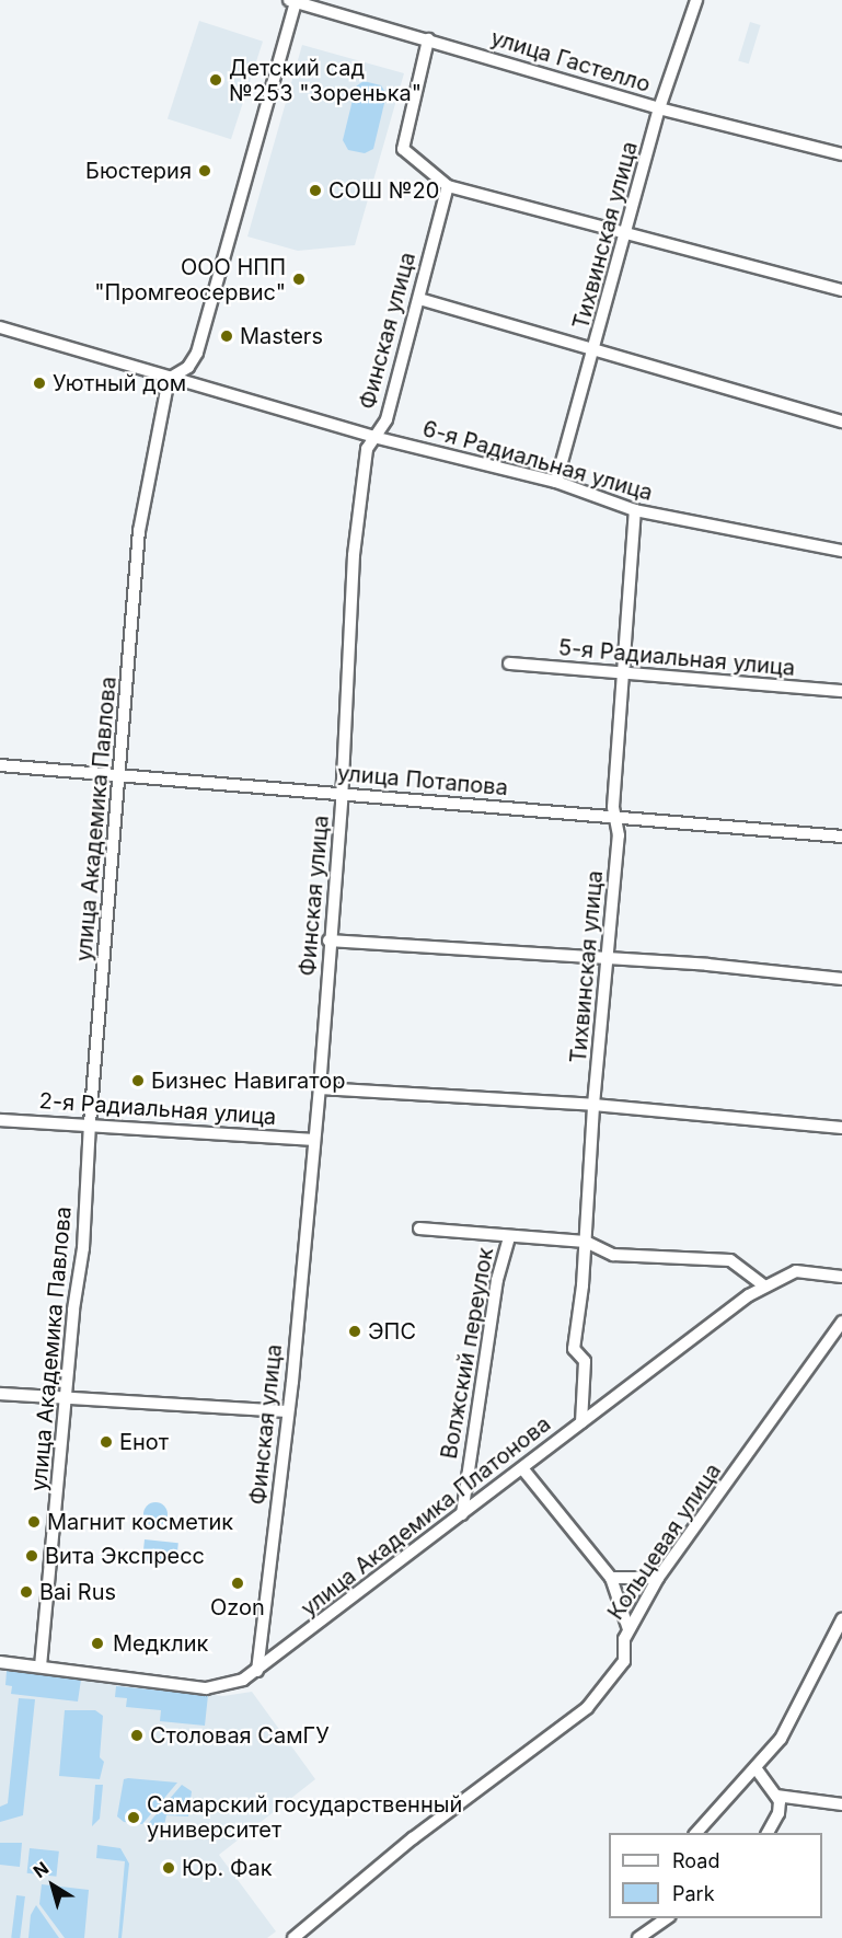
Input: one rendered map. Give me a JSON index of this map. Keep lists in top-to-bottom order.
{
  "streets": {
    "street": [
      "улица Гастелло",
      "Тихвинская улица",
      "Финская улица",
      "6-я Радиальная улица",
      "5-я Радиальная улица",
      "улица Потапова",
      "улица Академика Павлова",
      "2-я Радиальная улица",
      "Волжский переулок",
      "улица Академика Платонова",
      "Кольцевая улица"
    ]
  },
  "crossings": [
    ["улица Гастелло", "Тихвинская улица"],
    ["Тихвинская улица", "6-я Радиальная улица"],
    ["Тихвинская улица", "5-я Радиальная улица"],
    ["Тихвинская улица", "улица Потапова"],
    ["Тихвинская улица", "улица Академика Платонова"],
    ["Финская улица", "6-я Радиальная улица"],
    ["Финская улица", "улица Потапова"],
    ["Финская улица", "2-я Радиальная улица"],
    ["Финская улица", "улица Академика Платонова"],
    ["6-я Радиальная улица", "улица Академика Павлова"],
    ["улица Потапова", "улица Академика Павлова"],
    ["улица Академика Павлова", "2-я Радиальная улица"],
    ["улица Академика Павлова", "улица Академика Платонова"],
    ["Волжский переулок", "улица Академика Платонова"]
  ],
  "places": [
    "Детский сад №253 \"Зоренька\"",
    "Бюстерия",
    "СОШ №20",
    "ООО НПП \"Промгеосервис\"",
    "Masters",
    "Уютный дом",
    "Бизнес Навигатор",
    "ЭПС",
    "Енот",
    "Магнит косметик",
    "Вита Экспресс",
    "Ozon",
    "Bai Rus",
    "Медклик",
    "Столовая СамГУ",
    "Самарский государственный университет",
    "Юр. Фак"
  ],
  "legend": ["Road", "Park"],
  "north": "top left"
}
